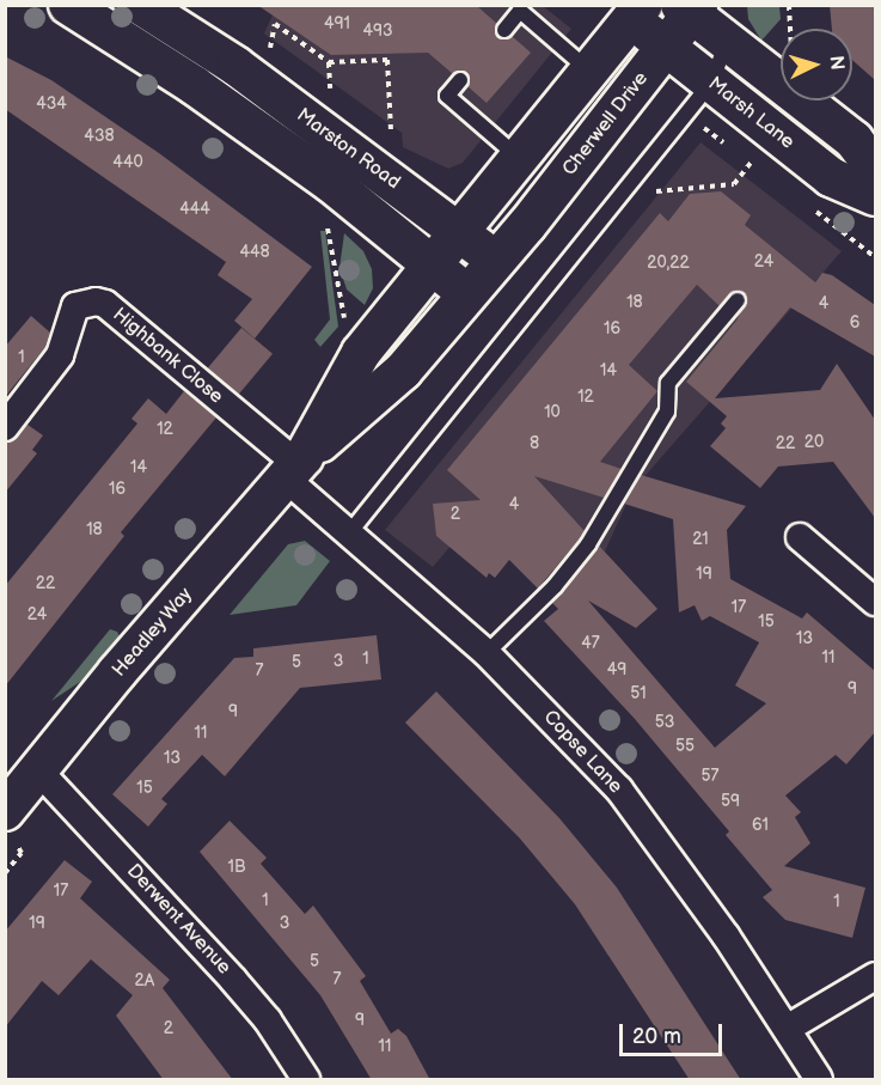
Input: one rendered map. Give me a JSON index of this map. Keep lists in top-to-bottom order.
{
  "streets": {
    "main road": [
      "Marsh Lane",
      "Cherwell Drive",
      "Marston Road",
      "Headley Way"
    ],
    "street": ["Highbank Close", "Copse Lane", "Derwent Avenue"]
  },
  "crossings": [
    ["Marsh Lane", "Cherwell Drive"],
    ["Cherwell Drive", "Marston Road"],
    ["Cherwell Drive", "Headley Way"],
    ["Marston Road", "Headley Way"],
    ["Highbank Close", "Headley Way"],
    ["Highbank Close", "Copse Lane"],
    ["Headley Way", "Copse Lane"],
    ["Headley Way", "Derwent Avenue"]
  ],
  "house_numbers": [
    "491",
    "493",
    "434",
    "438",
    "440",
    "444",
    "448",
    "24",
    "20,22",
    "18",
    "4",
    "6",
    "16",
    "1",
    "14",
    "12",
    "10",
    "12",
    "20",
    "8",
    "22",
    "14",
    "16",
    "4",
    "2",
    "18",
    "21",
    "19",
    "22",
    "17",
    "24",
    "15",
    "13",
    "47",
    "11",
    "1",
    "3",
    "5",
    "49",
    "7",
    "9",
    "51",
    "9",
    "53",
    "11",
    "55",
    "13",
    "57",
    "15",
    "59",
    "61",
    "1B",
    "17",
    "1",
    "1",
    "19",
    "3",
    "5",
    "7",
    "2A",
    "9",
    "2",
    "11"
  ],
  "scale_bar": "20 m",
  "north": "right"
}
